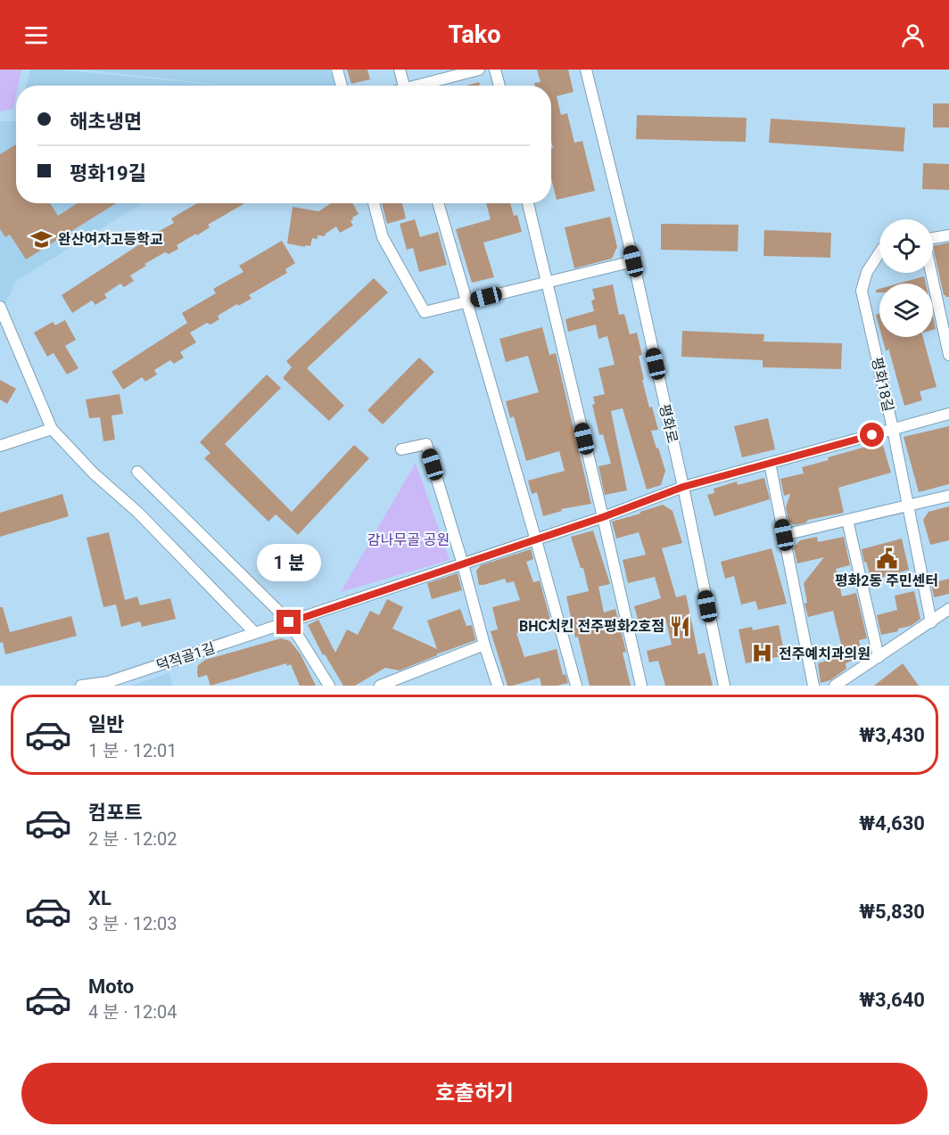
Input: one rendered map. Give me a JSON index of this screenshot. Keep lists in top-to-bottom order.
{
  "streets": {
    "street": ["평화18길", "평화로", "덕적골1길"]
  },
  "crossings": [
    ["평화18길", "평화로"],
    ["평화18길", "덕적골1길"]
  ],
  "parks": ["감나무골 공원"],
  "places": {
    "school or university": ["완산여자고등학교"],
    "public building": ["평화2동 주민센터"],
    "restaurant": ["BHC치킨 전주평화2호점"],
    "hospital": ["전주예치과의원"]
  },
  "page": {
    "header": "Tako",
    "banner": ["해초냉면", "평화19길"],
    "bubble": "1 분",
    "list": [
      {
        "name": "일반",
        "note": "1 분 · 12:01",
        "value": "₩3,430"
      },
      {
        "name": "컴포트",
        "note": "2 분 · 12:02",
        "value": "₩4,630"
      },
      {
        "name": "XL",
        "note": "3 분 · 12:03",
        "value": "₩5,830"
      },
      {
        "name": "Moto",
        "note": "4 분 · 12:04",
        "value": "₩3,640"
      }
    ],
    "buttons": "호출하기"
  }
}
